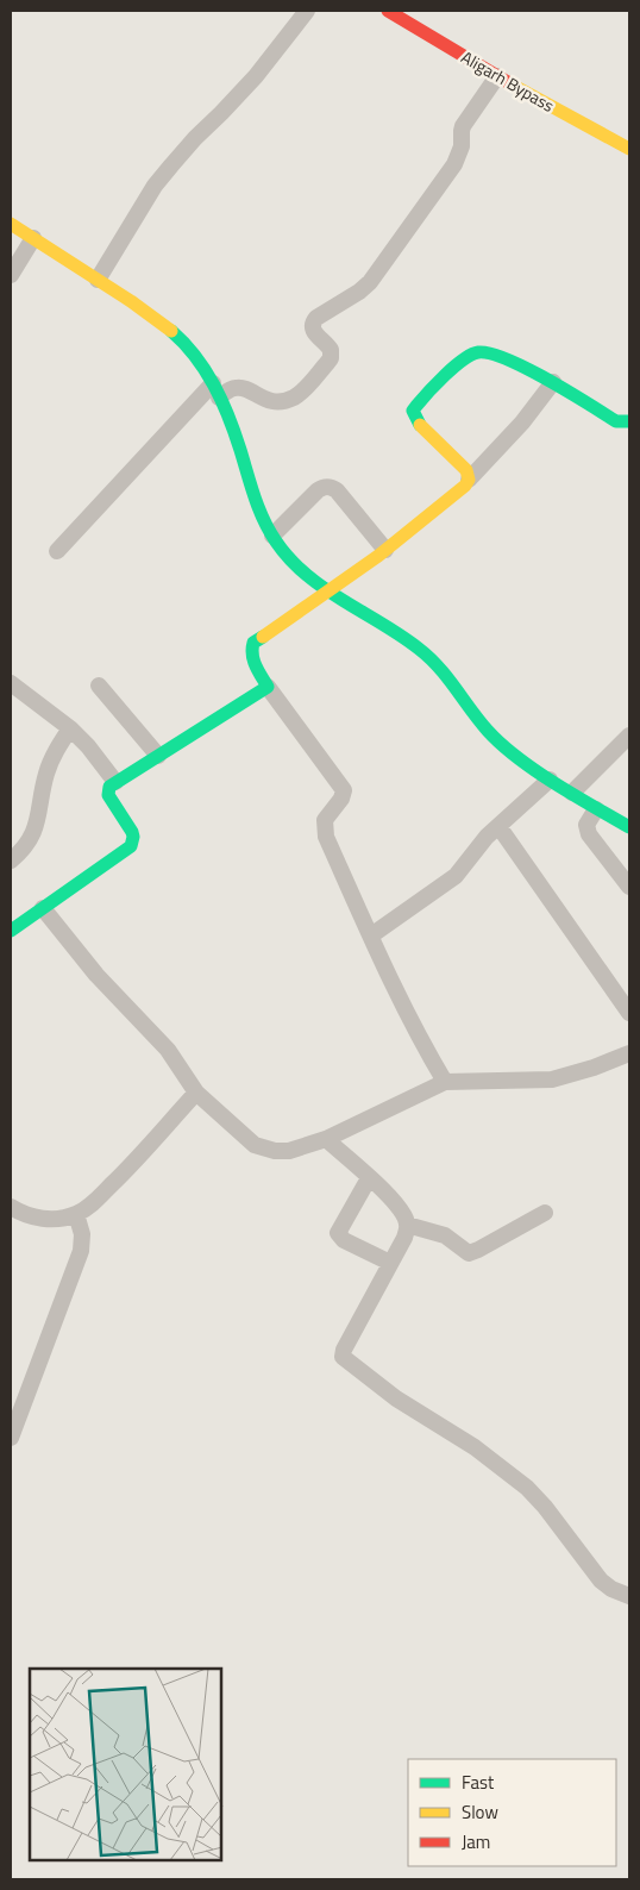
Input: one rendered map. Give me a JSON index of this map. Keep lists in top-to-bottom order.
{
  "streets": {
    "street": ["Aligarh Bypass"]
  },
  "legend": ["Fast", "Slow", "Jam"]
}
